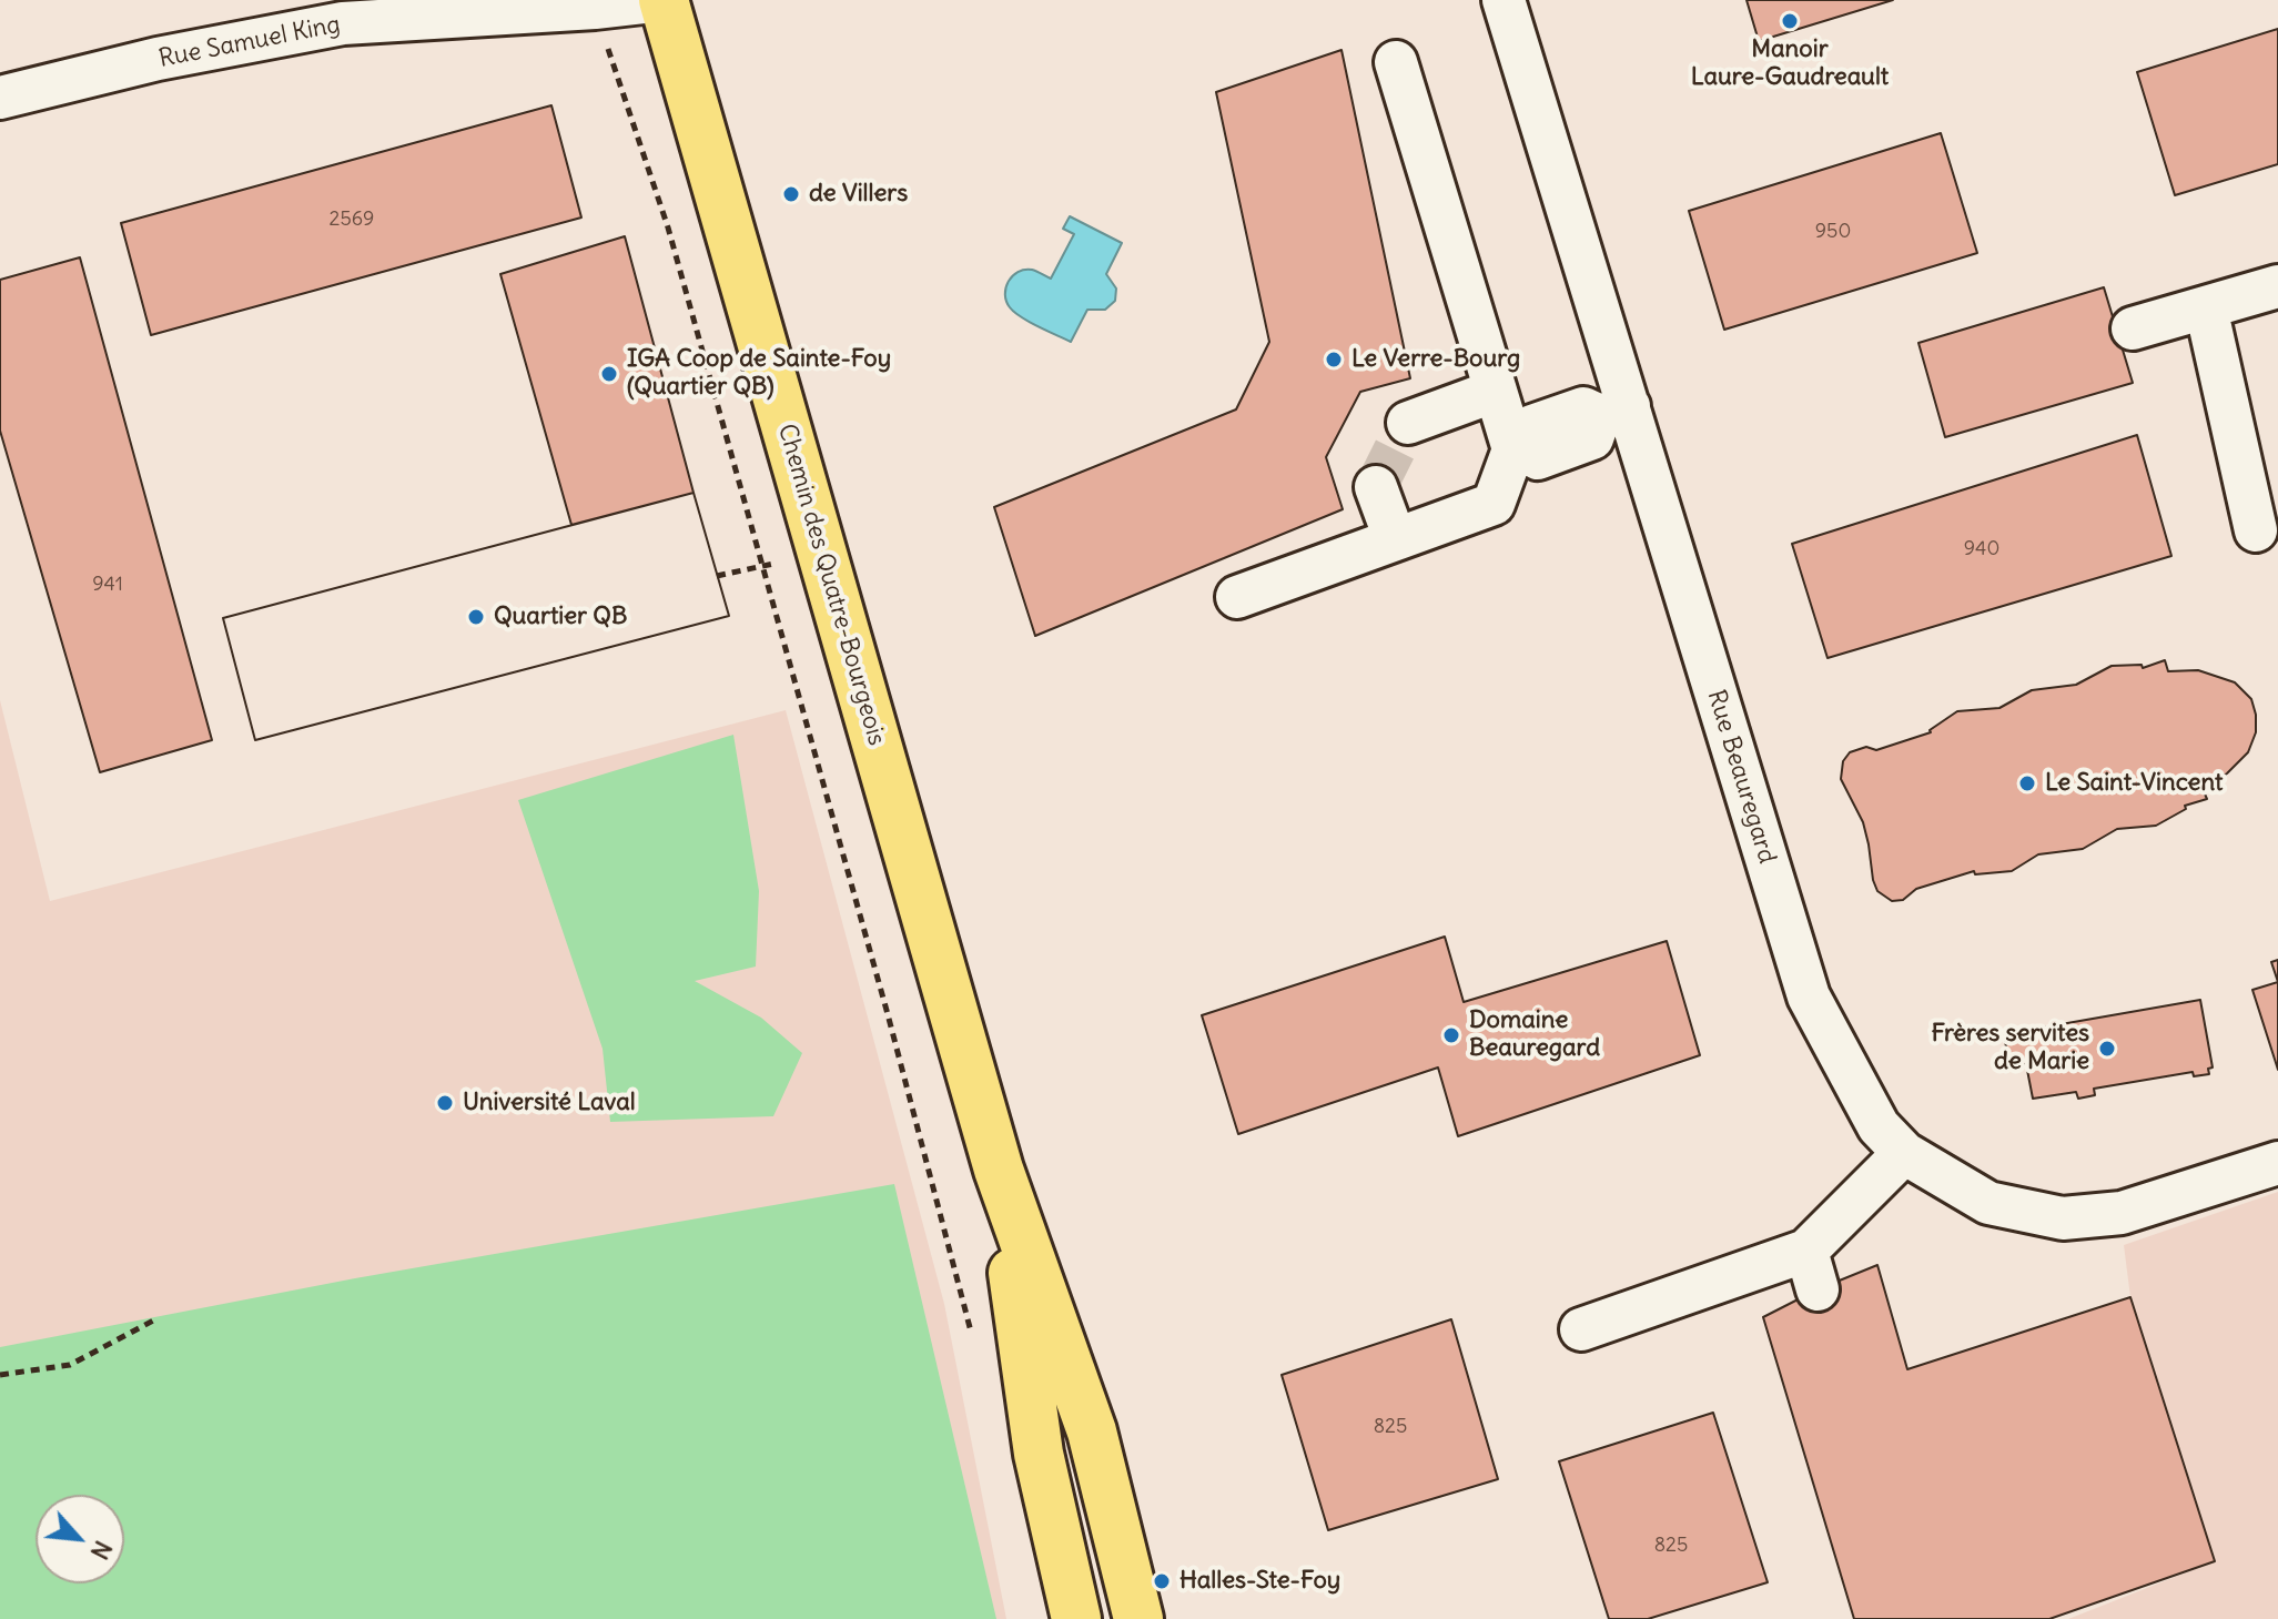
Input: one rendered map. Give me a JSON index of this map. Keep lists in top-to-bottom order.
{
  "streets": {
    "main road": ["Chemin des Quatre-Bourgeois"],
    "street": ["Rue Samuel King", "Rue Beauregard"]
  },
  "crossings": [
    ["Rue Samuel King", "Chemin des Quatre-Bourgeois"]
  ],
  "places": [
    "Manoir Laure-Gaudreault",
    "de Villers",
    "Le Verre-Bourg",
    "IGA Coop de Sainte-Foy (Quartier QB)",
    "Quartier QB",
    "Le Saint-Vincent",
    "Domaine Beauregard",
    "Frères servites de Marie",
    "Université Laval",
    "Halles-Ste-Foy"
  ],
  "house_numbers": [
    "2569",
    "950",
    "940",
    "941",
    "825",
    "825"
  ],
  "north": "bottom right"
}
